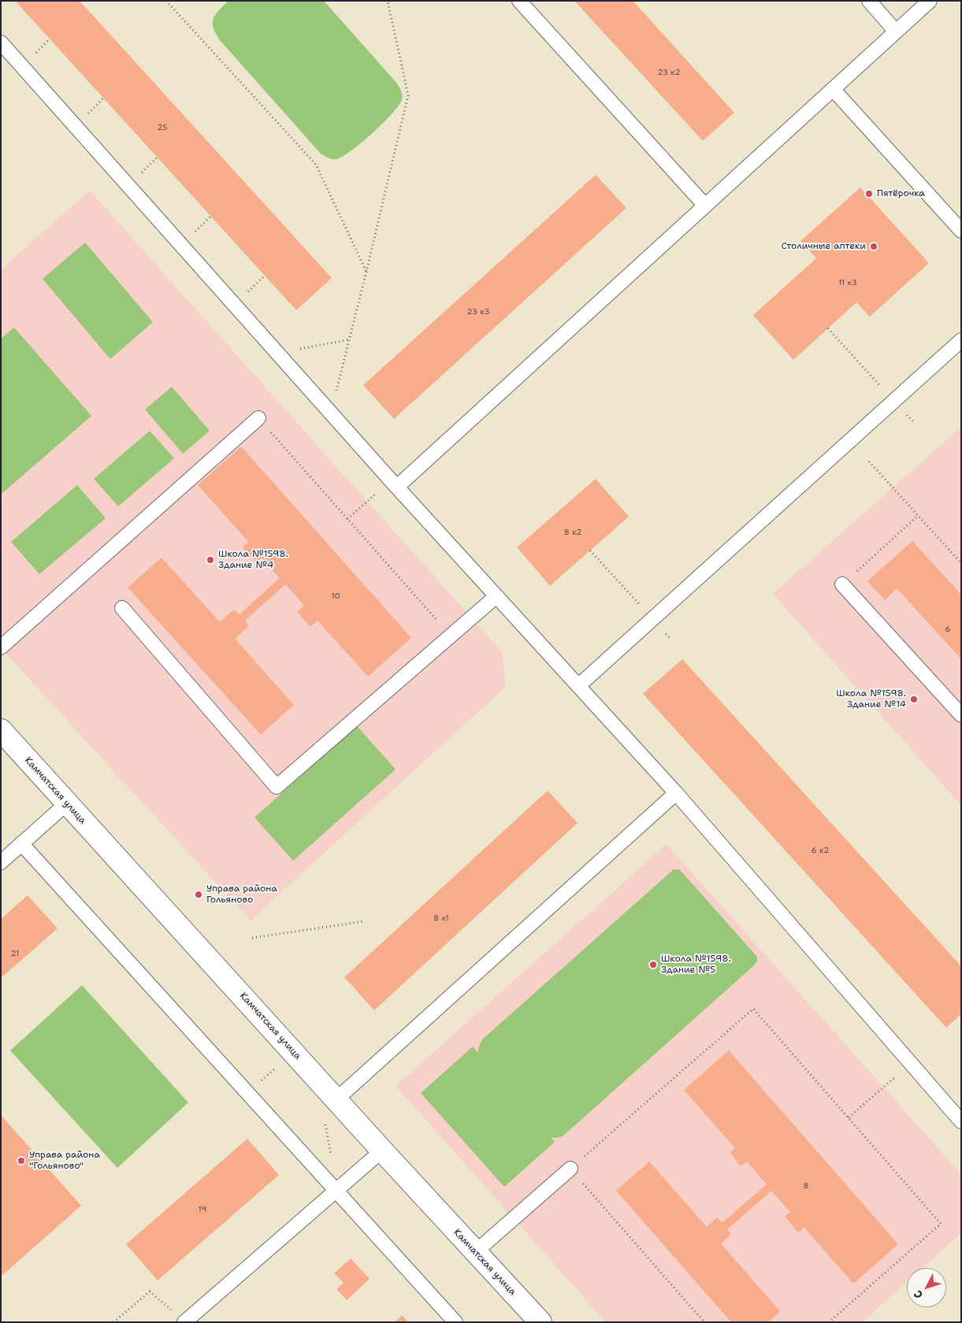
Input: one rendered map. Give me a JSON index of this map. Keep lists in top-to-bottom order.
{
  "streets": {
    "street": ["Камчатская улица"]
  },
  "places": [
    "Пятёрочка",
    "Столичные аптеки",
    "Школа №1598. Здание №4",
    "Школа №1598. Здание №14",
    "Управа района Гольяново",
    "Школа №1598. Здание №5",
    "Управа района \"Гольяново\""
  ],
  "house_numbers": [
    "23 к2",
    "25",
    "11 к3",
    "23 к3",
    "8 к2",
    "10",
    "6",
    "6 к2",
    "8 к1",
    "21",
    "8",
    "19"
  ],
  "north": "bottom left"
}
